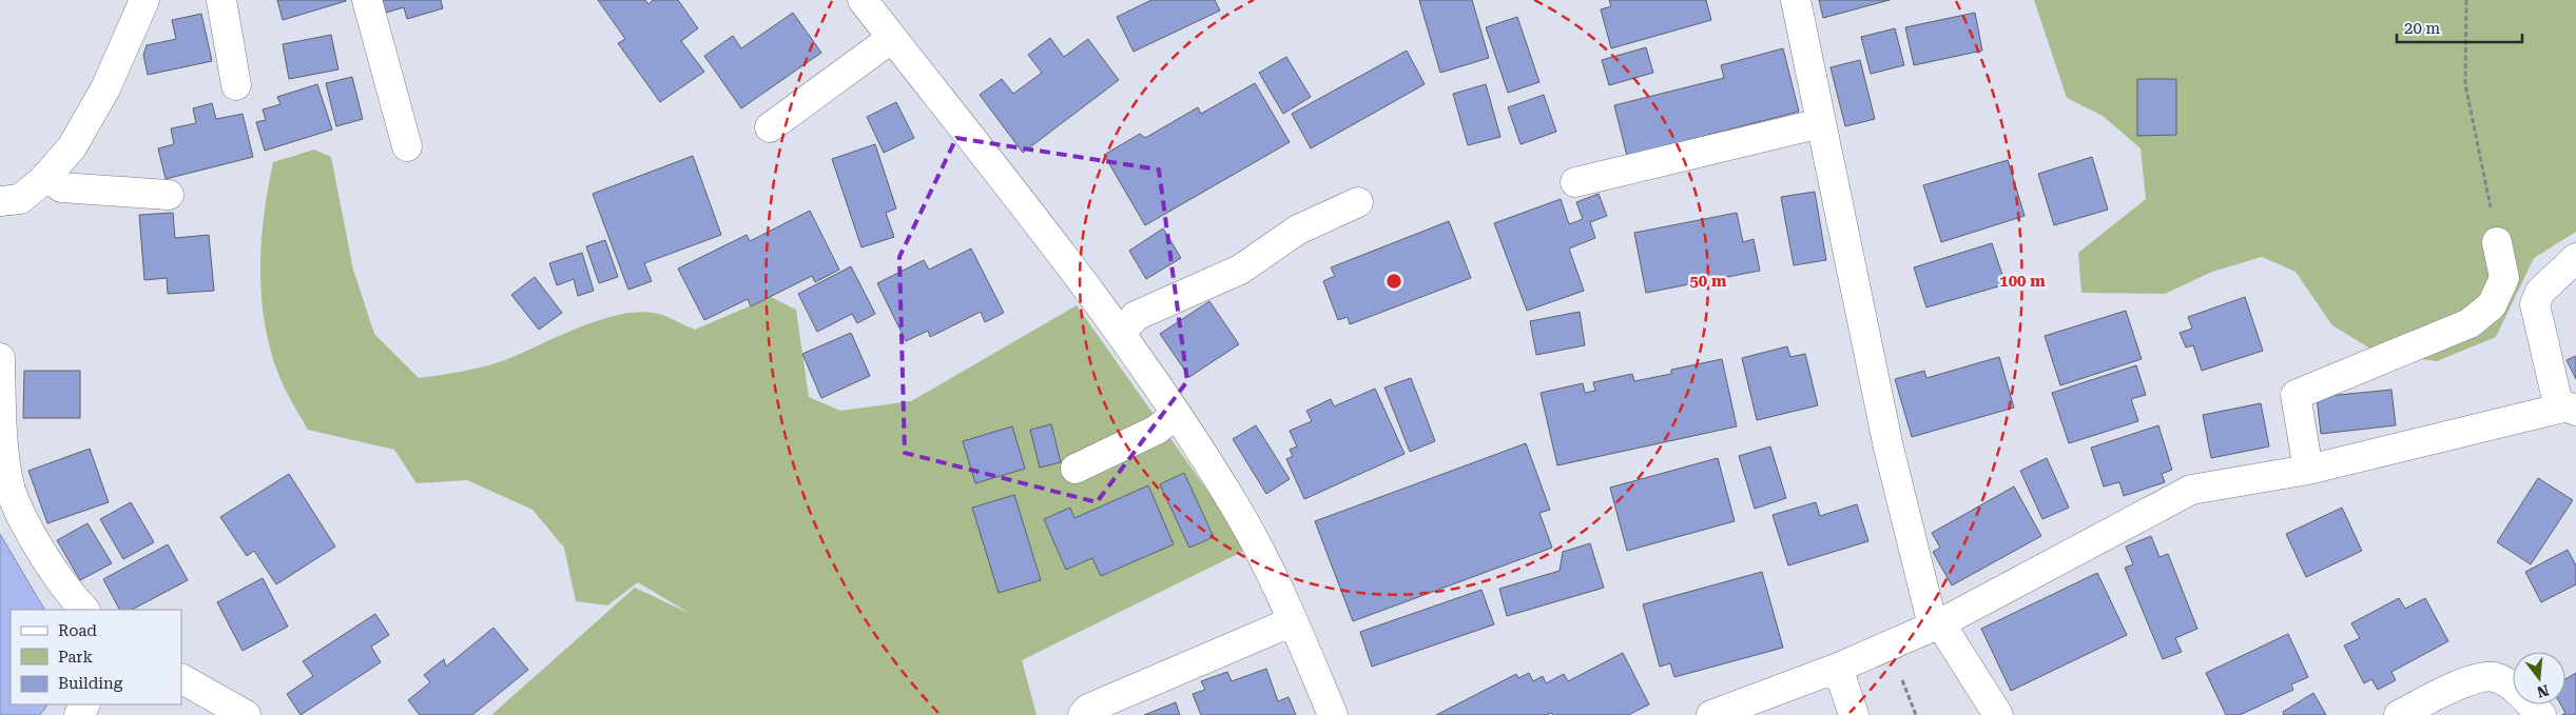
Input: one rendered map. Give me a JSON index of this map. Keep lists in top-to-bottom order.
{
  "legend": ["Road", "Park", "Building"],
  "scale_bar": "20 m",
  "north": "bottom",
  "rings": ["50 m", "100 m"]
}
